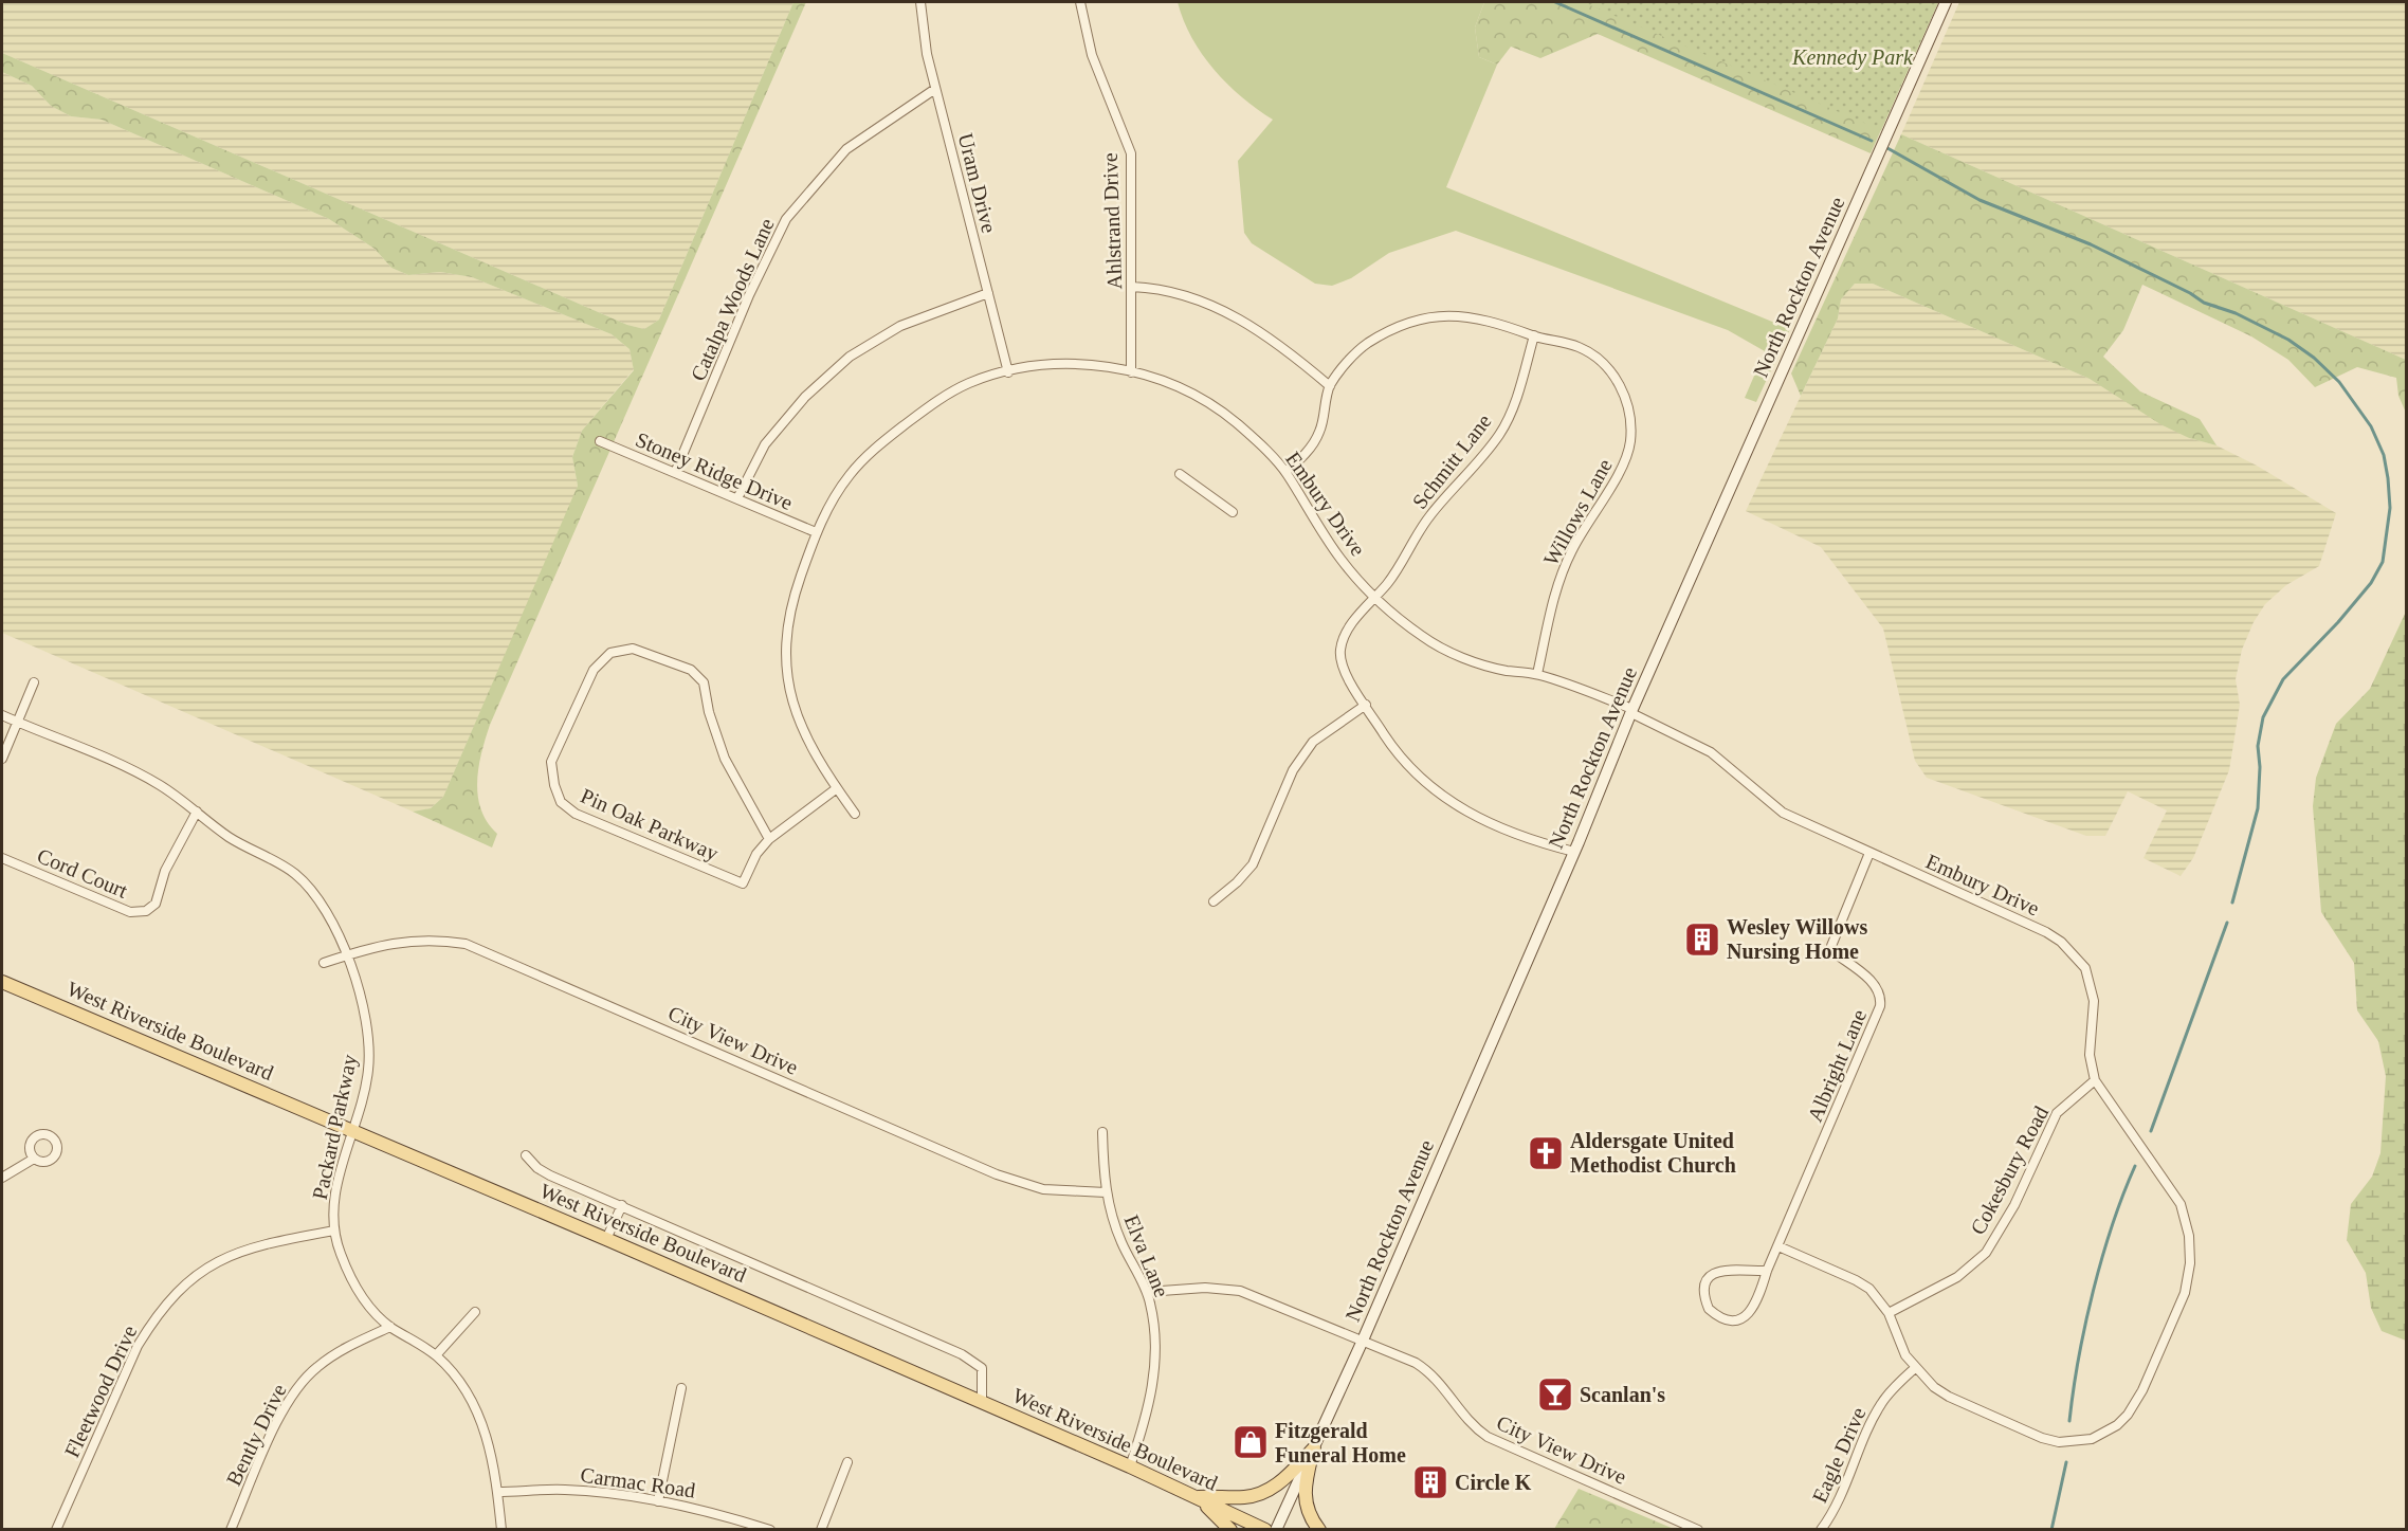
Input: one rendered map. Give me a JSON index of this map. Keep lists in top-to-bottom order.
{
  "streets": {
    "main road": ["West Riverside Boulevard"],
    "street": [
      "Uram Drive",
      "Ahlstrand Drive",
      "North Rockton Avenue",
      "Catalpa Woods Lane",
      "Schmitt Lane",
      "Stoney Ridge Drive",
      "Embury Drive",
      "Willows Lane",
      "Pin Oak Parkway",
      "Cord Court",
      "City View Drive",
      "Albright Lane",
      "Packard Parkway",
      "Cokesbury Road",
      "Elva Lane",
      "Fleetwood Drive",
      "Bently Drive",
      "Eagle Drive",
      "Carmac Road"
    ]
  },
  "crossings": [
    ["Uram Drive", "Catalpa Woods Lane"],
    ["Uram Drive", "Embury Drive"],
    ["Ahlstrand Drive", "Embury Drive"],
    ["North Rockton Avenue", "Schmitt Lane"],
    ["North Rockton Avenue", "Embury Drive"],
    ["North Rockton Avenue", "City View Drive"],
    ["Catalpa Woods Lane", "Stoney Ridge Drive"],
    ["Schmitt Lane", "Embury Drive"],
    ["Schmitt Lane", "Willows Lane"],
    ["Stoney Ridge Drive", "Embury Drive"],
    ["Embury Drive", "Willows Lane"],
    ["Embury Drive", "Albright Lane"],
    ["Embury Drive", "Cokesbury Road"],
    ["Embury Drive", "Eagle Drive"],
    ["Cord Court", "Packard Parkway"],
    ["West Riverside Boulevard", "Packard Parkway"],
    ["West Riverside Boulevard", "Elva Lane"],
    ["City View Drive", "Packard Parkway"],
    ["City View Drive", "Elva Lane"],
    ["Packard Parkway", "Fleetwood Drive"],
    ["Packard Parkway", "Bently Drive"],
    ["Packard Parkway", "Carmac Road"]
  ],
  "parks": ["Kennedy Park"],
  "places": {
    "building": ["Wesley Willows Nursing Home", "Circle K"],
    "church": ["Aldersgate United Methodist Church"],
    "bar": ["Scanlan's"],
    "shop": ["Fitzgerald Funeral Home"]
  }
}
